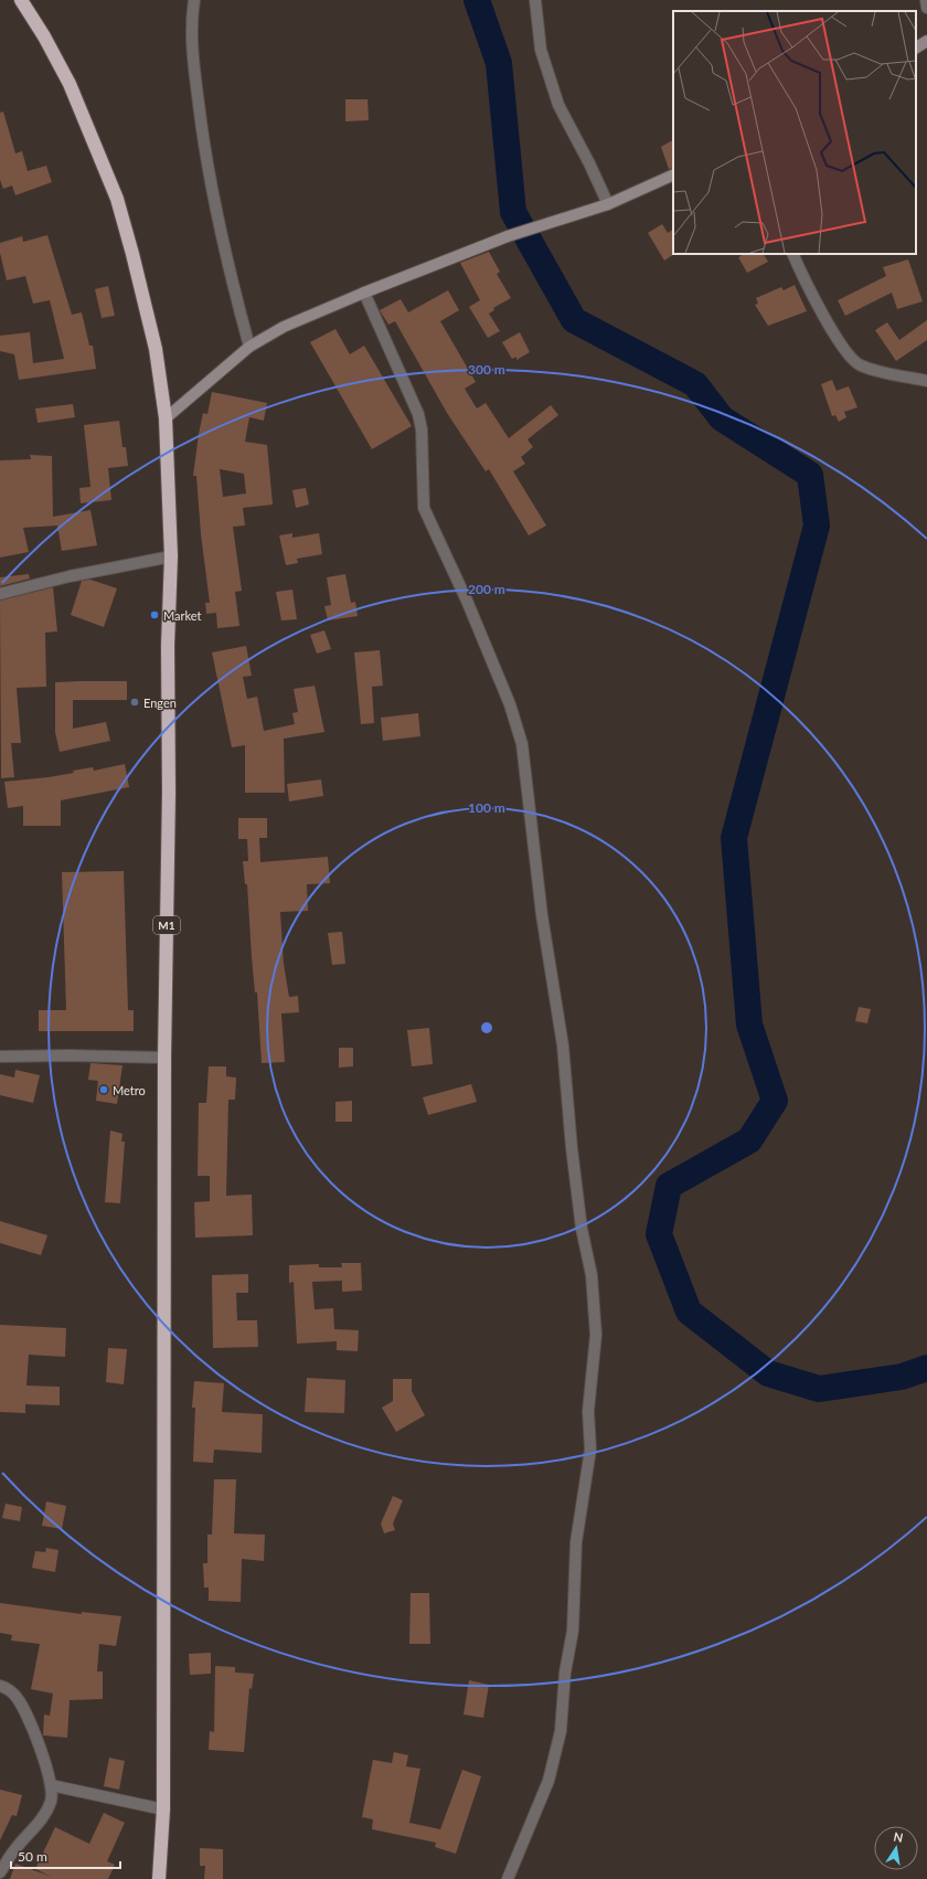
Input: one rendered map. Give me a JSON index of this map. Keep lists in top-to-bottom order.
{
  "streets": {
    "highway": ["M1"]
  },
  "places": ["Market", "Engen", "Metro"],
  "scale_bar": "50 m",
  "north": "top",
  "rings": ["300 m", "200 m", "100 m"]
}
